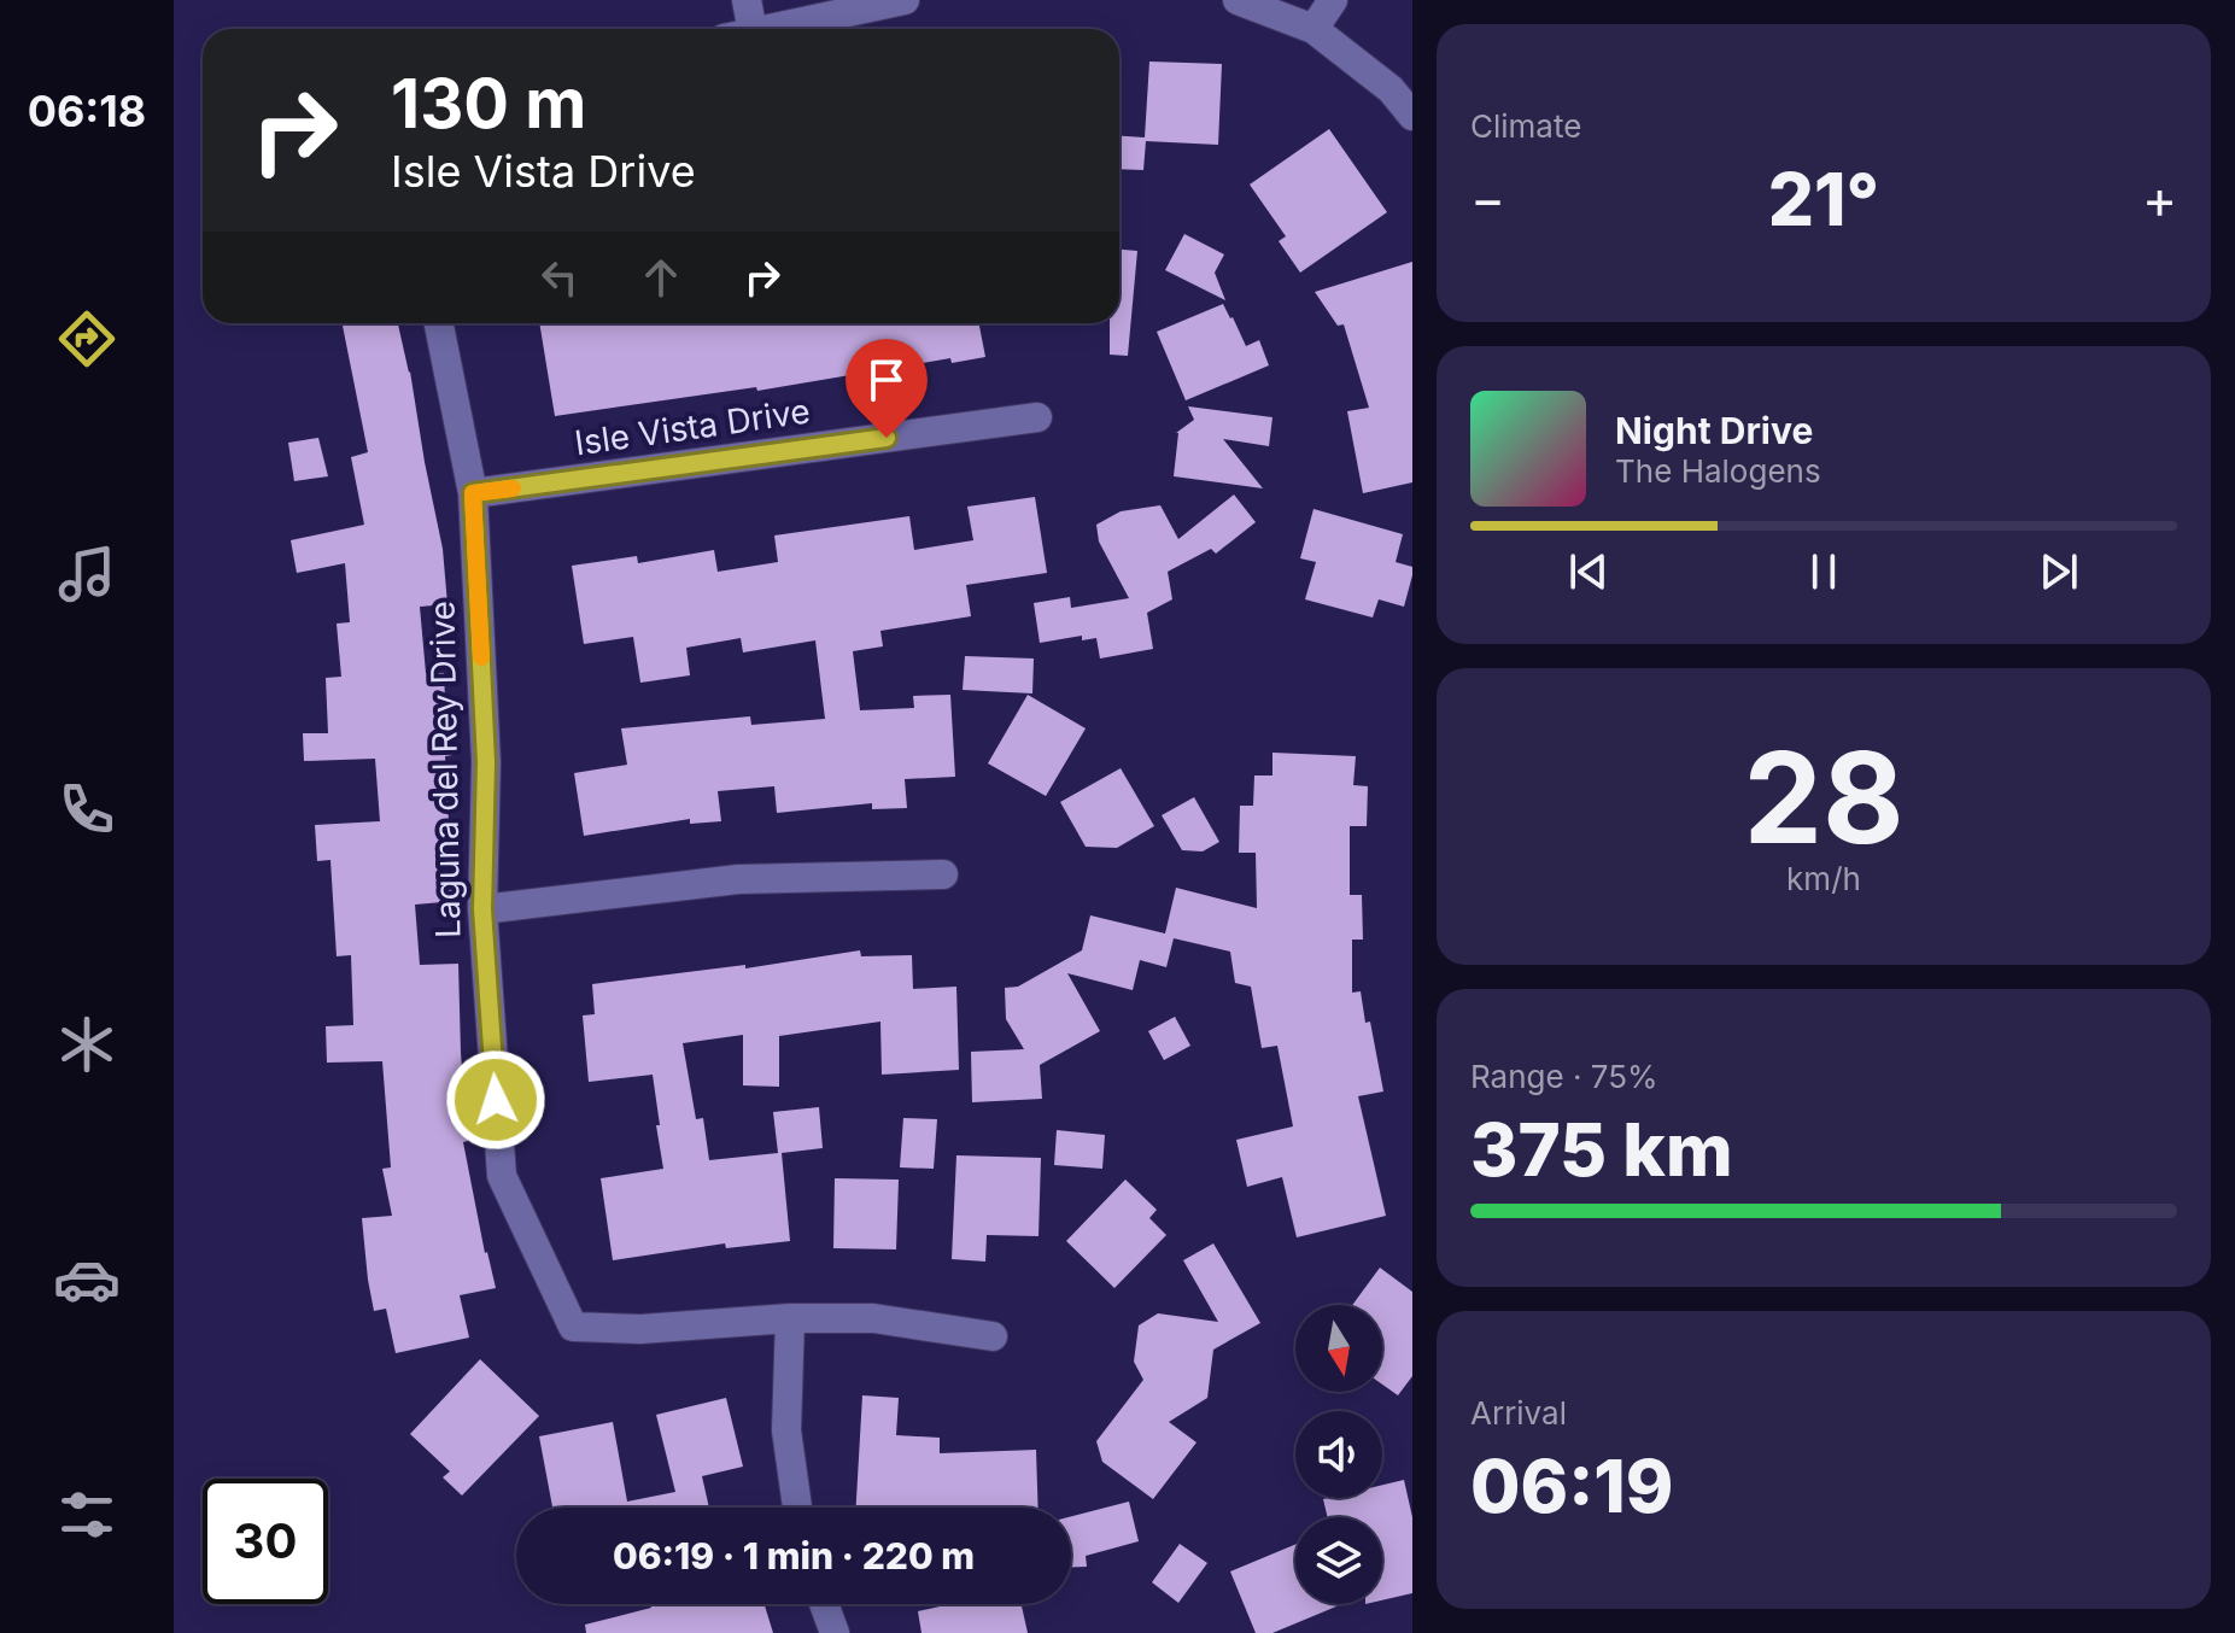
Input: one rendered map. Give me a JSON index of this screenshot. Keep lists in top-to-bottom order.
{
  "streets": {
    "street": ["Isle Vista Drive", "Laguna del Rey Drive"]
  },
  "crossings": [
    ["Isle Vista Drive", "Laguna del Rey Drive"]
  ],
  "north": "bottom",
  "page": {
    "tabs": "06:18",
    "tile": [
      "Climate",
      ["28", "km/h"],
      ["Range · 75%", "375 km"],
      ["Arrival", "06:19"]
    ],
    "turn": ["130 m", "Isle Vista Drive"],
    "heat": ["−", "21°", "+"],
    "song": ["Night Drive", "The Halogens"],
    "limit": "30",
    "trip": "06:19 · 1 min · 220 m"
  }
}
